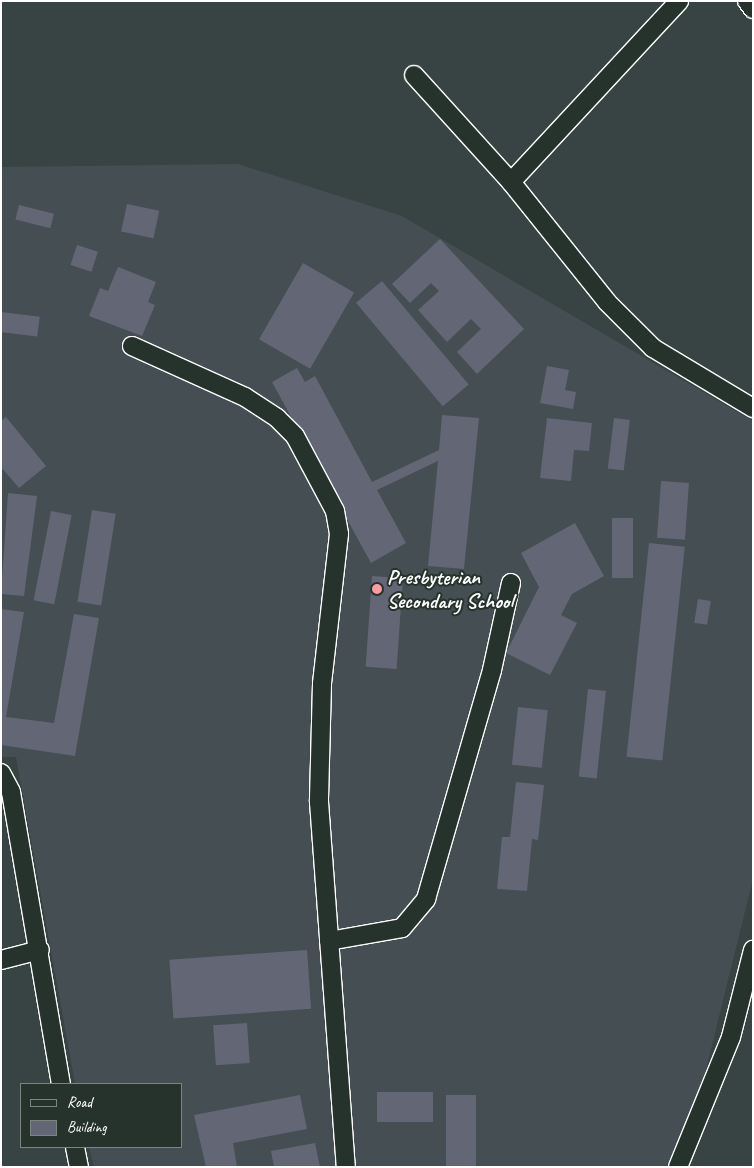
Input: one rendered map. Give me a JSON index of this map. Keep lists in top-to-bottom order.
{
  "places": ["Presbyterian Secondary School"],
  "legend": ["Road", "Building"]
}
